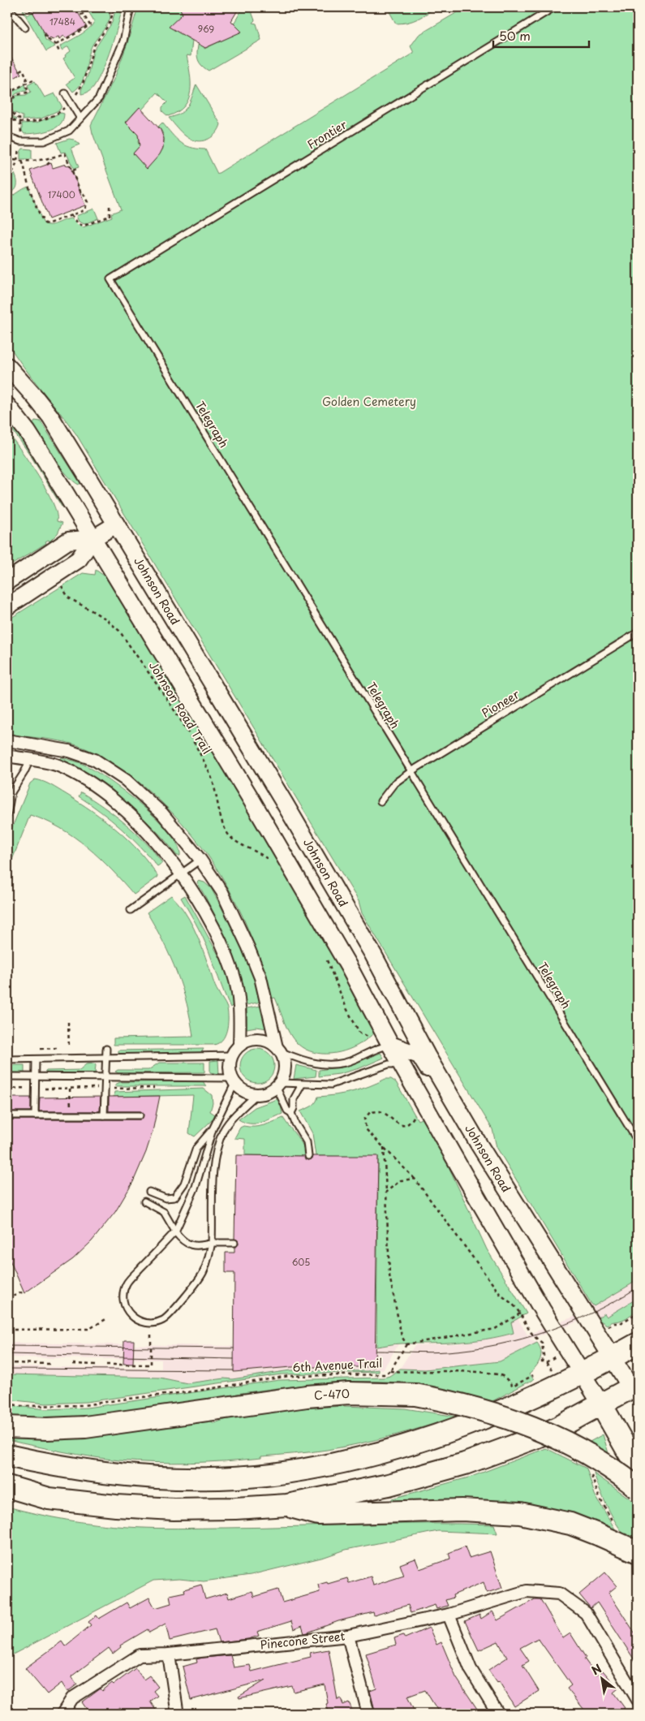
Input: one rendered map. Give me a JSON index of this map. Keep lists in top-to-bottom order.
{
  "streets": {
    "highway": ["C-470"],
    "main road": ["Johnson Road"],
    "street": ["Pinecone Street"],
    "lane": ["Frontier", "Telegraph", "Pioneer"],
    "path": ["Johnson Road Trail", "6th Avenue Trail"]
  },
  "crossings": [
    ["Frontier", "Telegraph"],
    ["Telegraph", "Pioneer"]
  ],
  "parks": ["Golden Cemetery"],
  "house_numbers": [
    "17484",
    "969",
    "17400",
    "605"
  ],
  "scale_bar": "50 m",
  "north": "top left"
}
